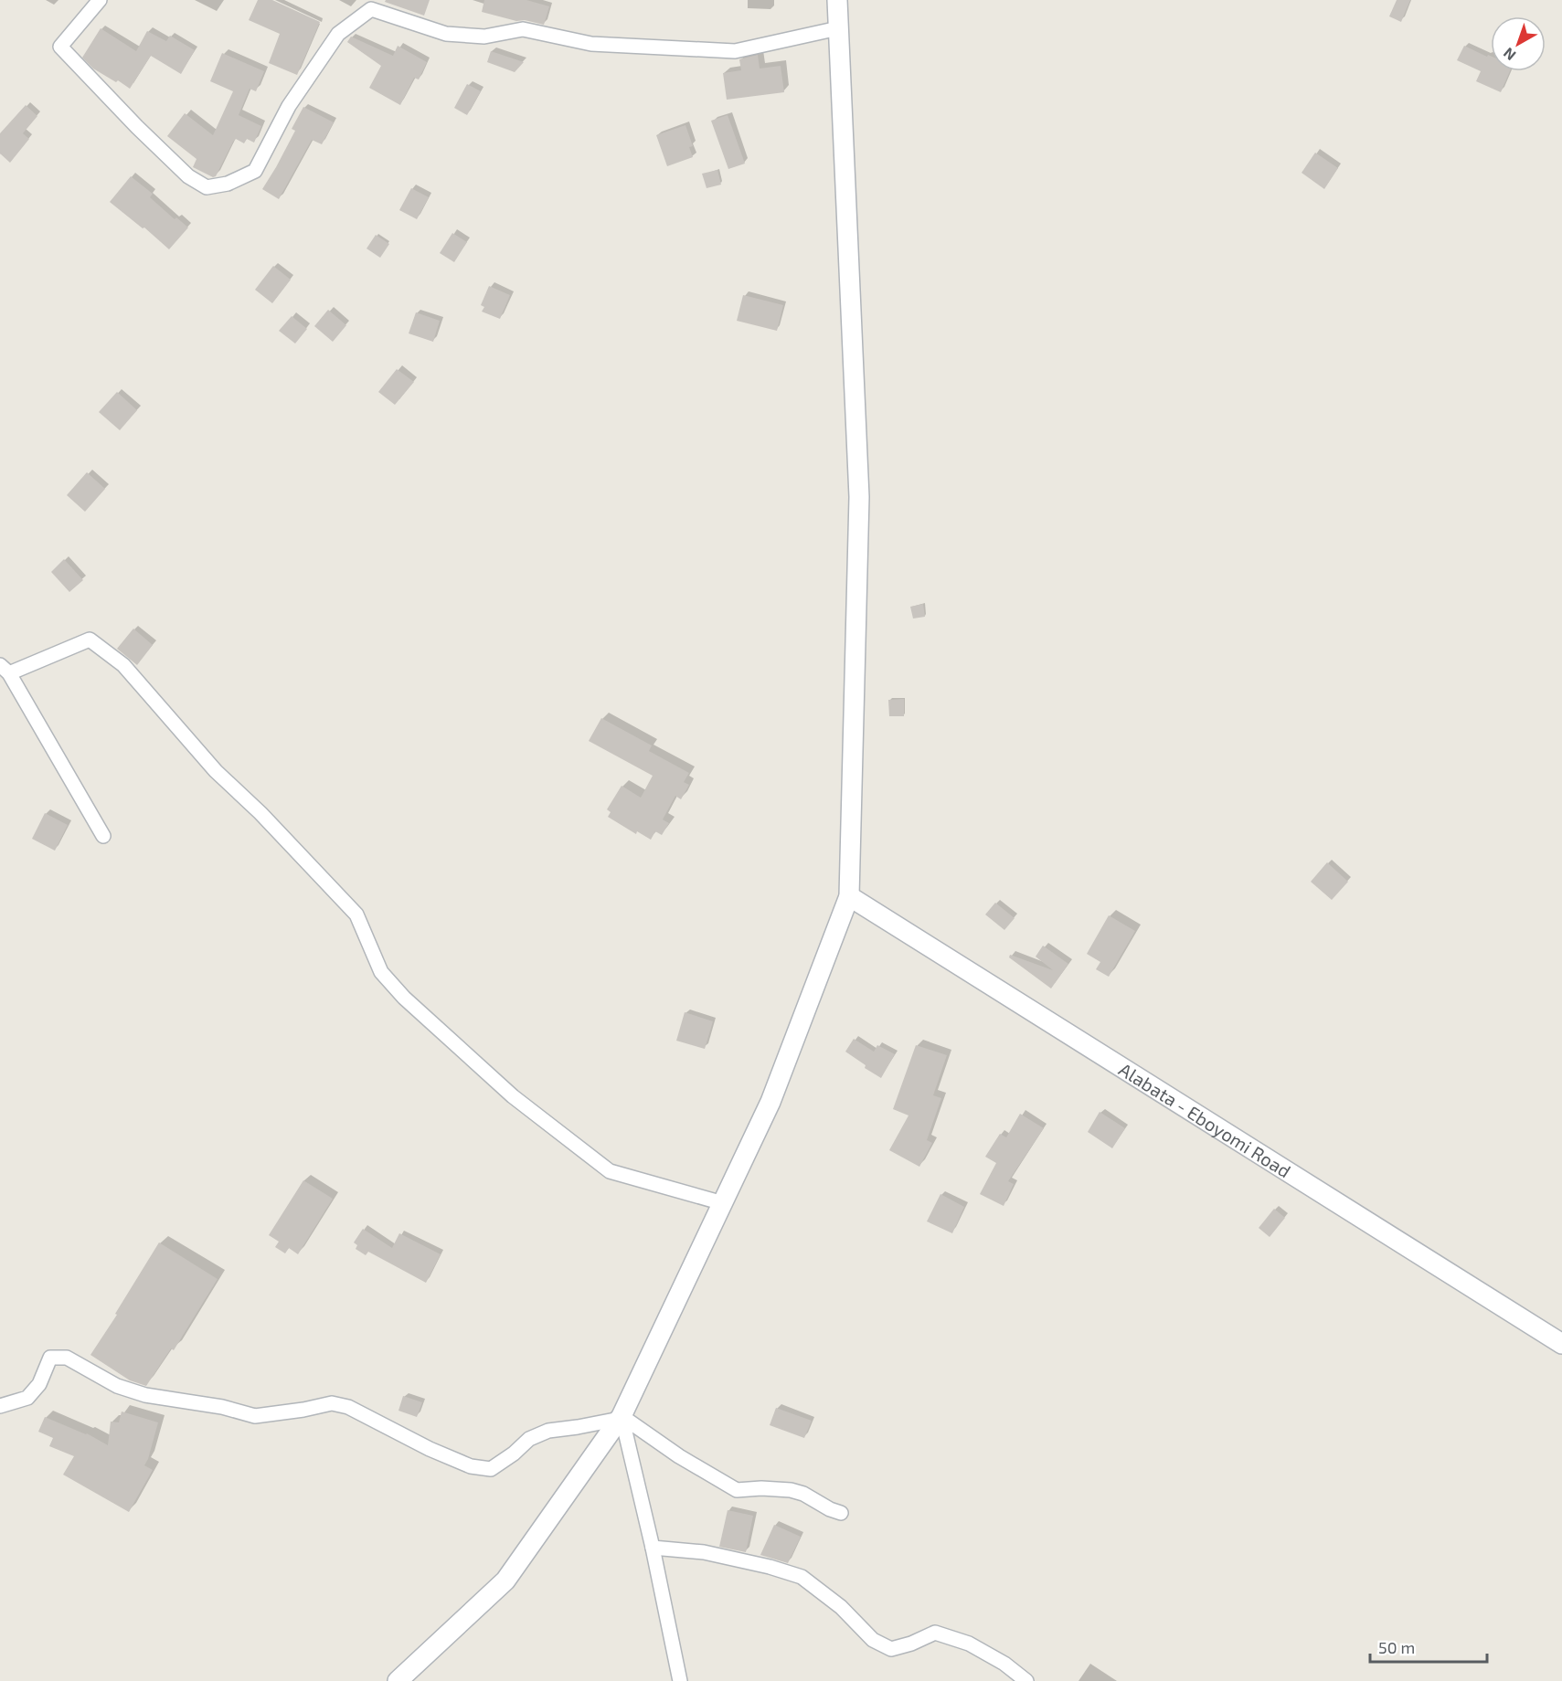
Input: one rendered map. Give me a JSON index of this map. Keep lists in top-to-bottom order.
{
  "streets": {
    "main road": ["Alabata - Eboyomi Road"]
  },
  "scale_bar": "50 m",
  "north": "bottom left"
}
